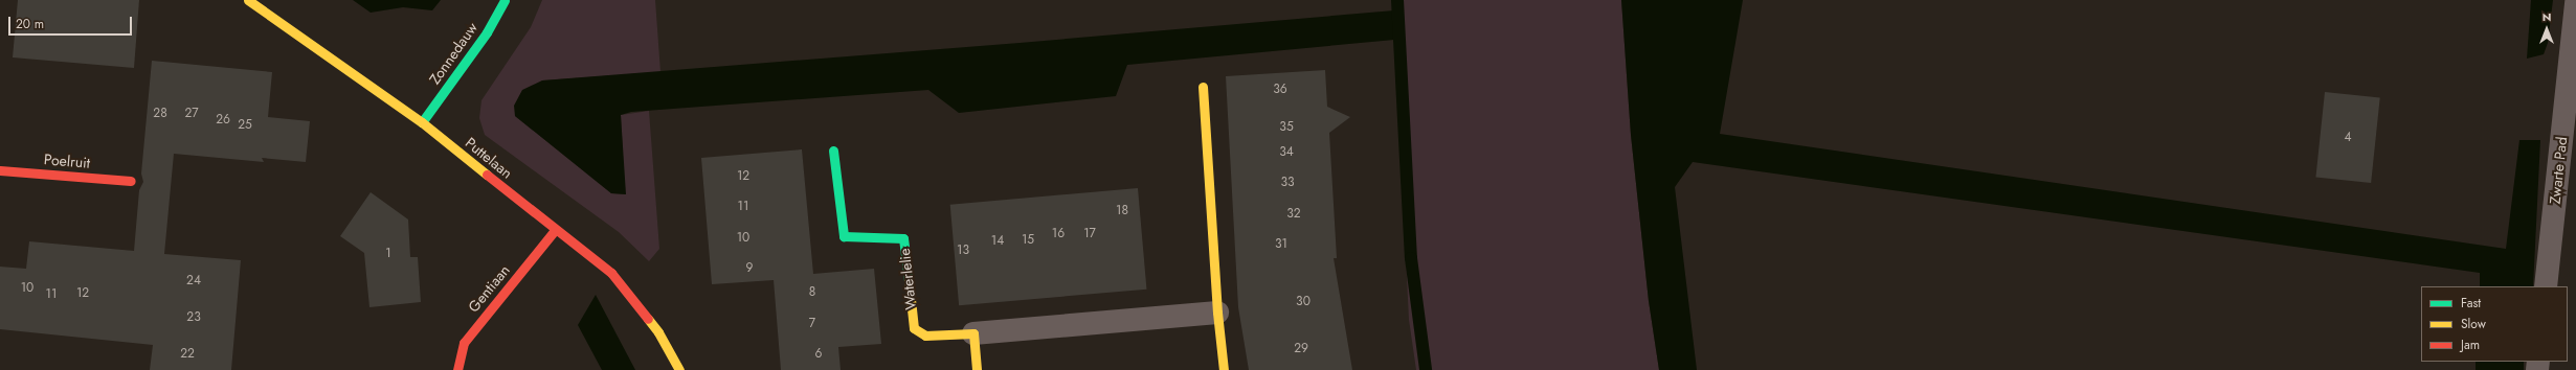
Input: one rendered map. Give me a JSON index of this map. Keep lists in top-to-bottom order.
{
  "streets": {
    "street": [
      "Zonnedauw",
      "Puttelaan",
      "Poelruit",
      "Zwarte Pad",
      "Waterlelie",
      "Gentiaan"
    ]
  },
  "crossings": [
    ["Zonnedauw", "Puttelaan"],
    ["Puttelaan", "Gentiaan"]
  ],
  "house_numbers": [
    "36",
    "28",
    "27",
    "26",
    "25",
    "35",
    "4",
    "34",
    "12",
    "33",
    "11",
    "18",
    "32",
    "16",
    "17",
    "10",
    "15",
    "14",
    "31",
    "13",
    "1",
    "9",
    "24",
    "10",
    "8",
    "12",
    "11",
    "30",
    "23",
    "7",
    "29",
    "22",
    "6"
  ],
  "legend": ["Fast", "Slow", "Jam"],
  "scale_bar": "20 m",
  "north": "top"
}
